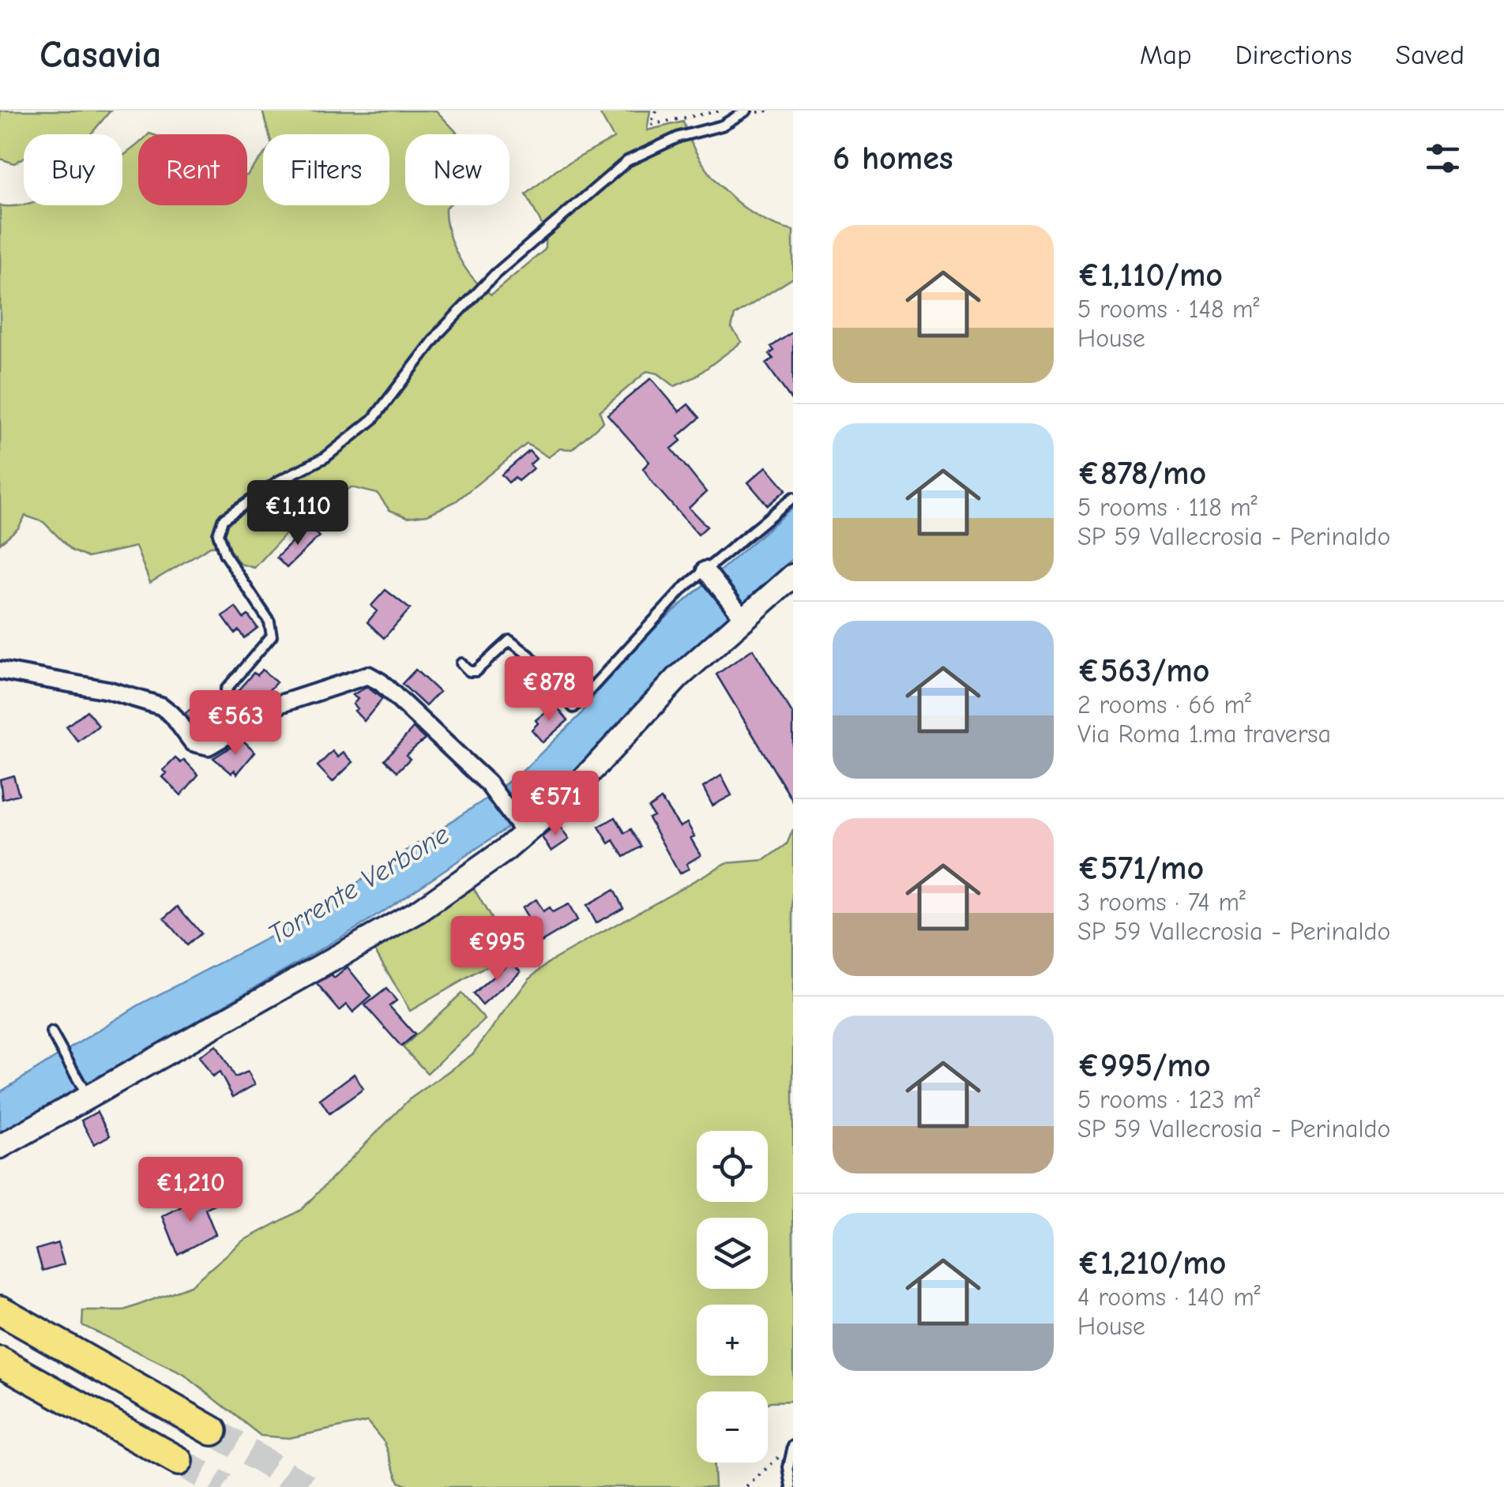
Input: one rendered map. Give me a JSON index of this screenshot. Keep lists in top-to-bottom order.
{
  "water": ["Torrente Verbone"],
  "page": {
    "header": "Casavia",
    "nav": ["Map", "Directions", "Saved"],
    "heading": "6 homes",
    "chip": [
      "Buy",
      "Rent",
      "Filters",
      "New"
    ],
    "list": [
      {
        "name": "€1,110/mo",
        "note": "5 rooms · 148 m² · House"
      },
      {
        "name": "€878/mo",
        "note": "5 rooms · 118 m² · SP 59 Vallecrosia - Perinaldo"
      },
      {
        "name": "€563/mo",
        "note": "2 rooms · 66 m² · Via Roma 1.ma traversa"
      },
      {
        "name": "€571/mo",
        "note": "3 rooms · 74 m² · SP 59 Vallecrosia - Perinaldo"
      },
      {
        "name": "€995/mo",
        "note": "5 rooms · 123 m² · SP 59 Vallecrosia - Perinaldo"
      },
      {
        "name": "€1,210/mo",
        "note": "4 rooms · 140 m² · House"
      }
    ],
    "price": [
      "€1,110",
      "€878",
      "€563",
      "€571",
      "€995",
      "€1,210"
    ],
    "map_buttons": ["+", "−"]
  }
}
